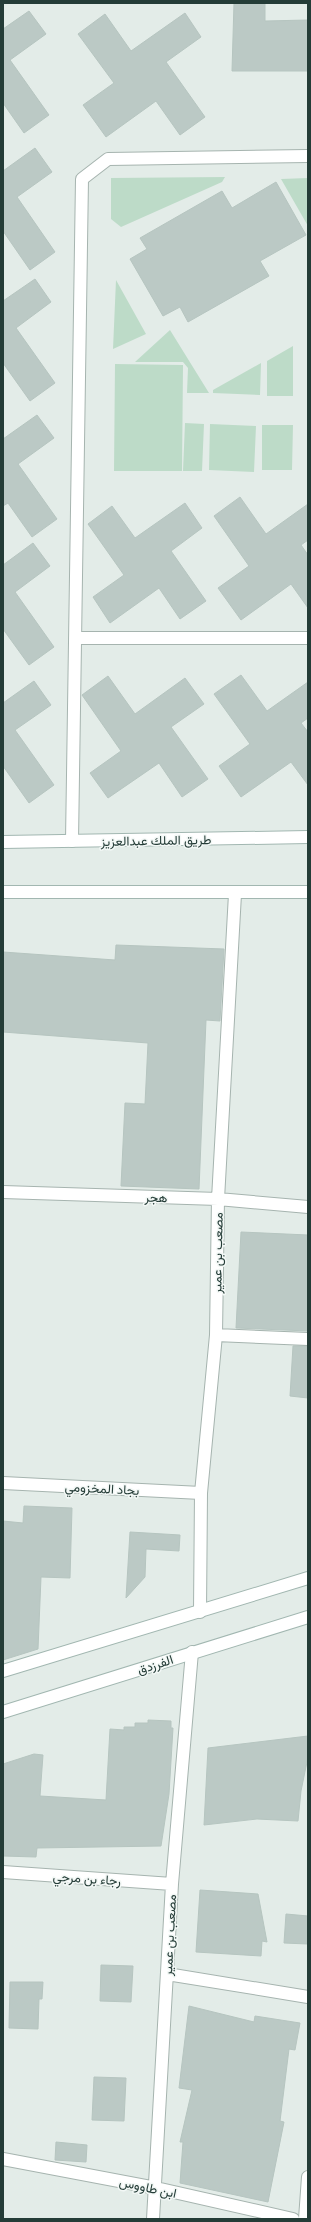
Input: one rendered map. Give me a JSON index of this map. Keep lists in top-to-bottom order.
{
  "streets": {
    "street": [
      "طريق الملك عبدالعزيز",
      "هجر",
      "مصعب بن عمير",
      "بجاد المخزومي",
      "الفرزدق",
      "رجاء بن مرجي",
      "ابن طاووس"
    ]
  },
  "crossings": [
    ["هجر", "مصعب بن عمير"],
    ["مصعب بن عمير", "بجاد المخزومي"],
    ["مصعب بن عمير", "الفرزدق"],
    ["مصعب بن عمير", "رجاء بن مرجي"],
    ["مصعب بن عمير", "ابن طاووس"]
  ]
}
